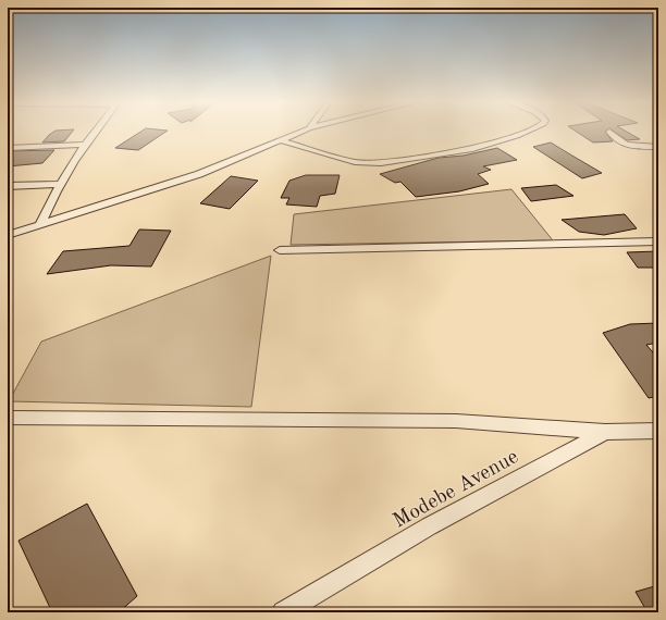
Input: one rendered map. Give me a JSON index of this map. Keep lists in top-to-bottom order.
{
  "streets": {
    "street": ["Modebe Avenue"]
  }
}
